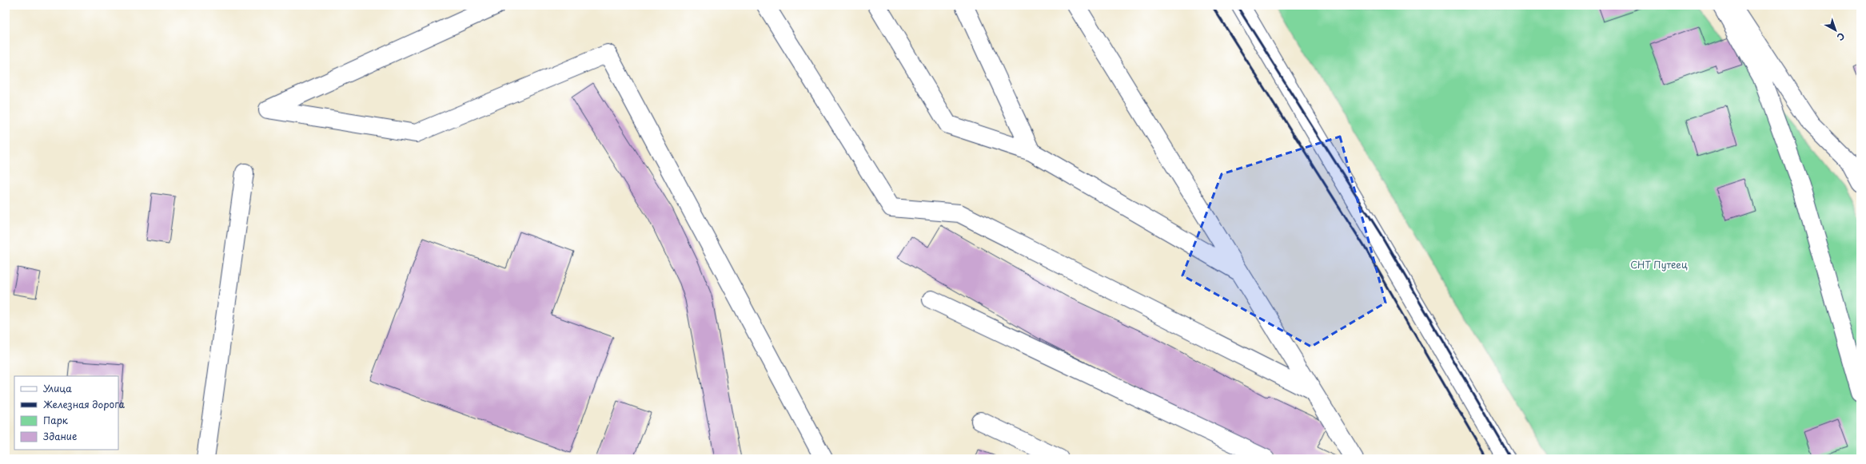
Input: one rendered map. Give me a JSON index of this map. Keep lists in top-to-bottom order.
{
  "parks": ["СНТ Путеец"],
  "legend": [
    "Улица",
    "Железная дорога",
    "Парк",
    "Здание"
  ],
  "north": "bottom right"
}
